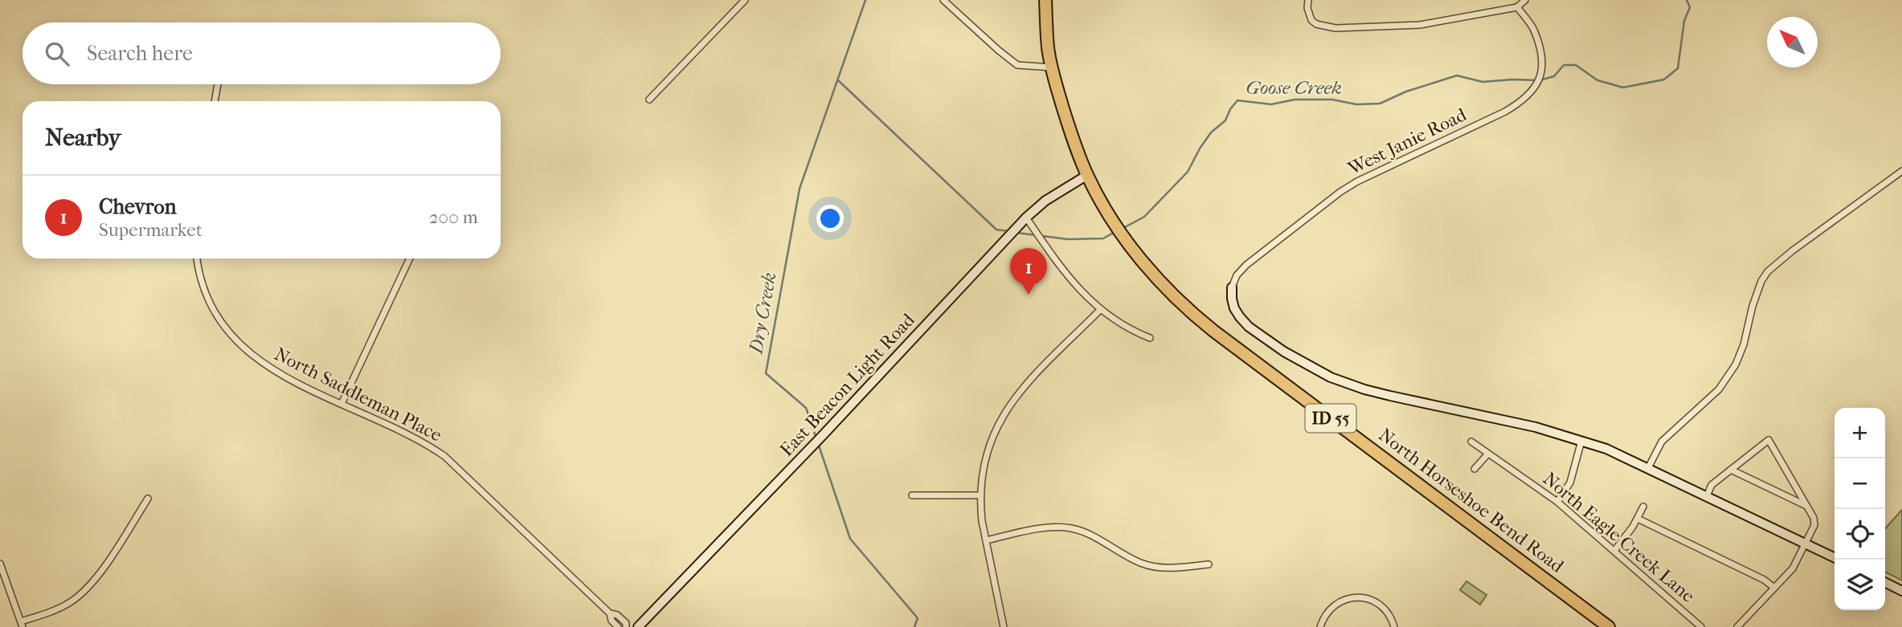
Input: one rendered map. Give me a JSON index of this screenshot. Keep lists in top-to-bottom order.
{
  "streets": {
    "highway": ["ID 55", "North Horseshoe Bend Road"],
    "street": [
      "West Janie Road",
      "East Beacon Light Road",
      "North Saddleman Place",
      "North Eagle Creek Lane"
    ]
  },
  "crossings": [
    ["West Janie Road", "North Horseshoe Bend Road"],
    ["East Beacon Light Road", "North Horseshoe Bend Road"]
  ],
  "water": ["Goose Creek", "Dry Creek"],
  "north": "top left",
  "page": {
    "search": "Search here",
    "heading": "Nearby",
    "list": [
      {
        "mark": "1",
        "name": "Chevron",
        "note": "Supermarket",
        "value": "200 m"
      }
    ],
    "pins": "1",
    "map_buttons": ["+", "−"]
  }
}
